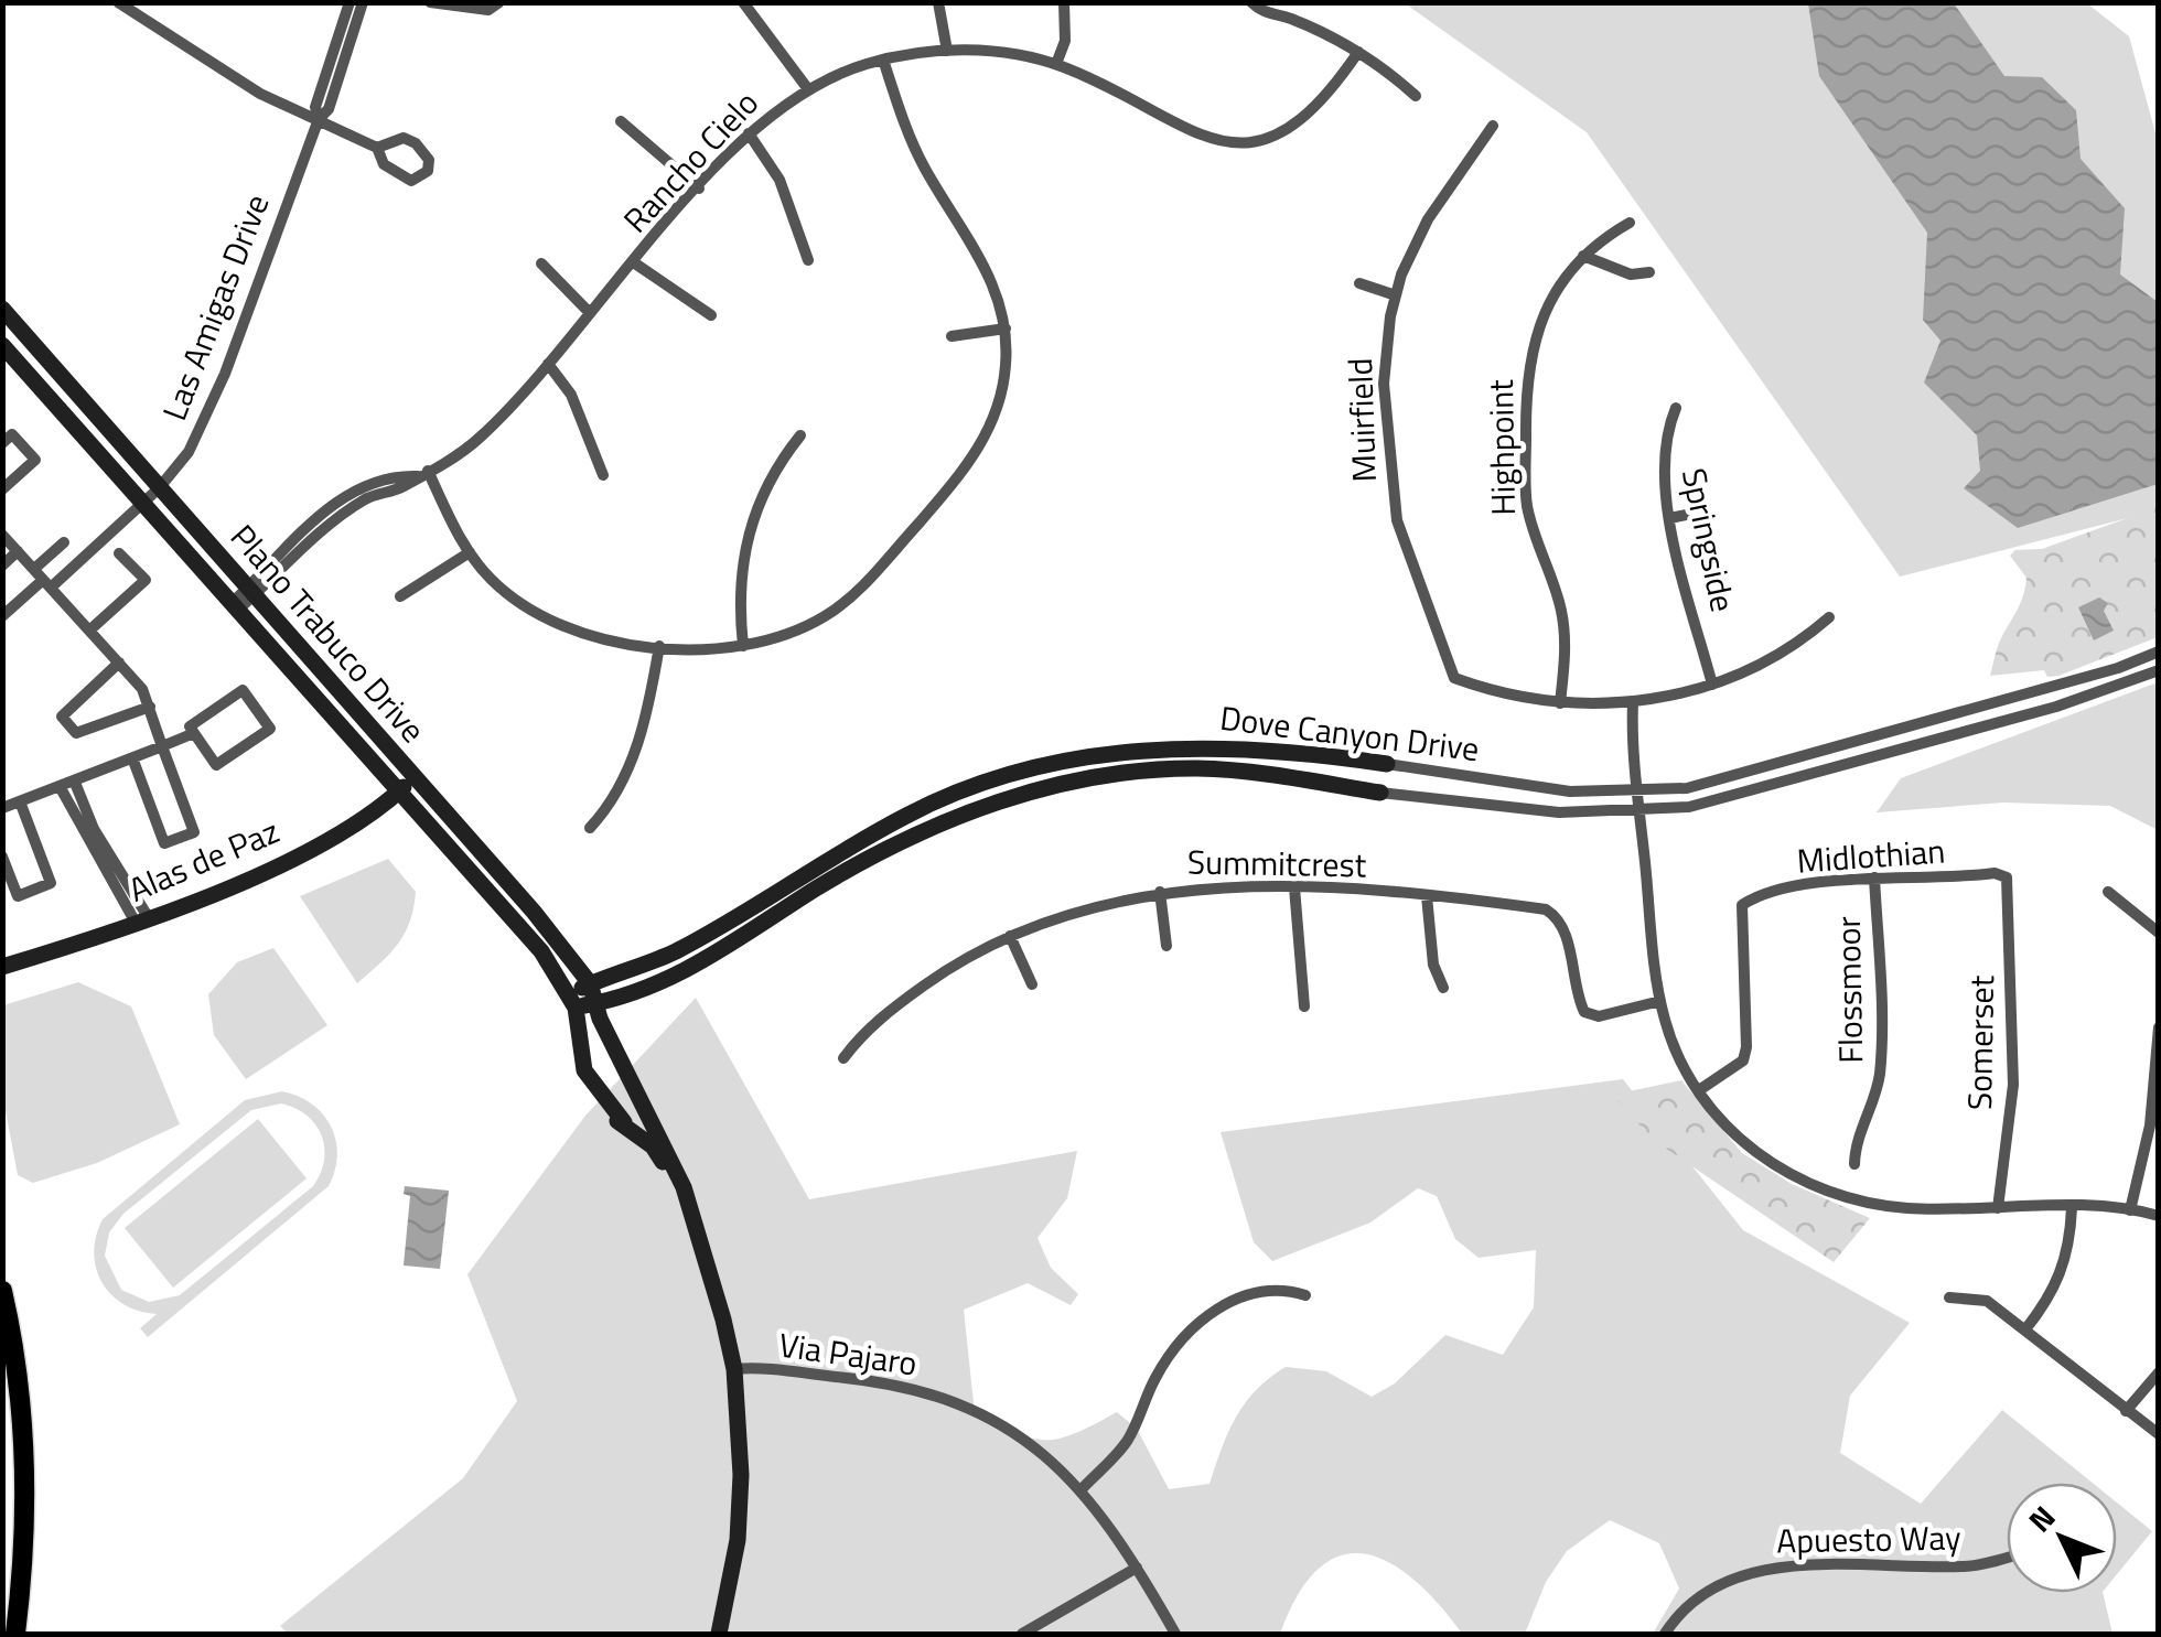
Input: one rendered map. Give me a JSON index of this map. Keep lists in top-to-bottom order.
{
  "streets": {
    "street": [
      "Rancho Cielo",
      "Las Amigas Drive",
      "Muirfield",
      "Highpoint",
      "Springside",
      "Plano Trabuco Drive",
      "Dove Canyon Drive",
      "Midlothian",
      "Alas de Paz",
      "Summitcrest",
      "Flossmoor",
      "Somerset",
      "Via Pajaro",
      "Apuesto Way"
    ]
  },
  "crossings": [
    ["Rancho Cielo", "Plano Trabuco Drive"],
    ["Las Amigas Drive", "Plano Trabuco Drive"],
    ["Muirfield", "Highpoint"],
    ["Plano Trabuco Drive", "Dove Canyon Drive"],
    ["Plano Trabuco Drive", "Alas de Paz"],
    ["Midlothian", "Flossmoor"],
    ["Midlothian", "Somerset"]
  ],
  "north": "top left"
}
